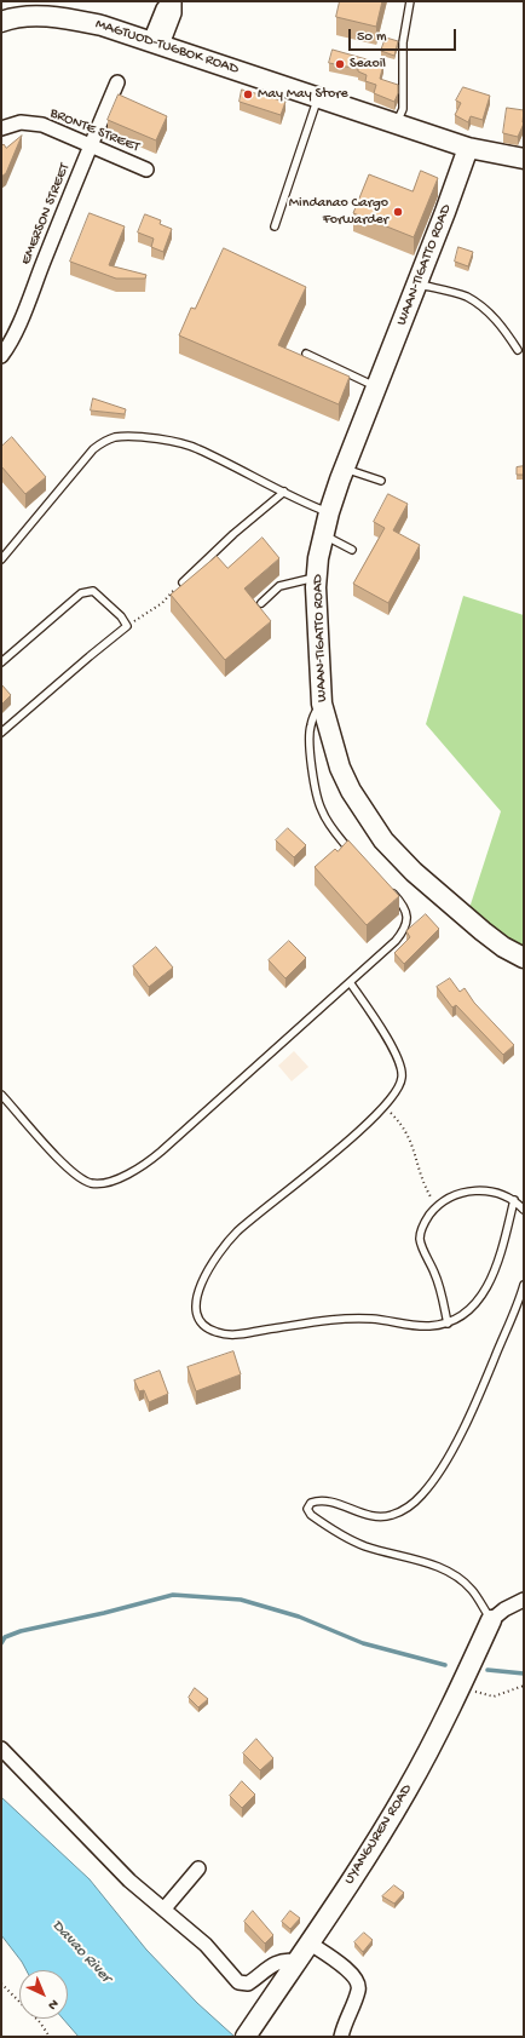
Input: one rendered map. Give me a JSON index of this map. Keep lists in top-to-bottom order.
{
  "streets": {
    "street": [
      "MAGTUOD-TUGBOK ROAD",
      "BRONTE STREET",
      "EMERSON STREET",
      "WAAN-TIGATTO ROAD",
      "UYANGUREN ROAD"
    ]
  },
  "crossings": [
    ["MAGTUOD-TUGBOK ROAD", "WAAN-TIGATTO ROAD"],
    ["BRONTE STREET", "EMERSON STREET"]
  ],
  "water": ["Davao River"],
  "places": ["Seaoil", "May May Store", "Mindanao Cargo Forwarder"],
  "scale_bar": "50 m",
  "north": "bottom right"
}
